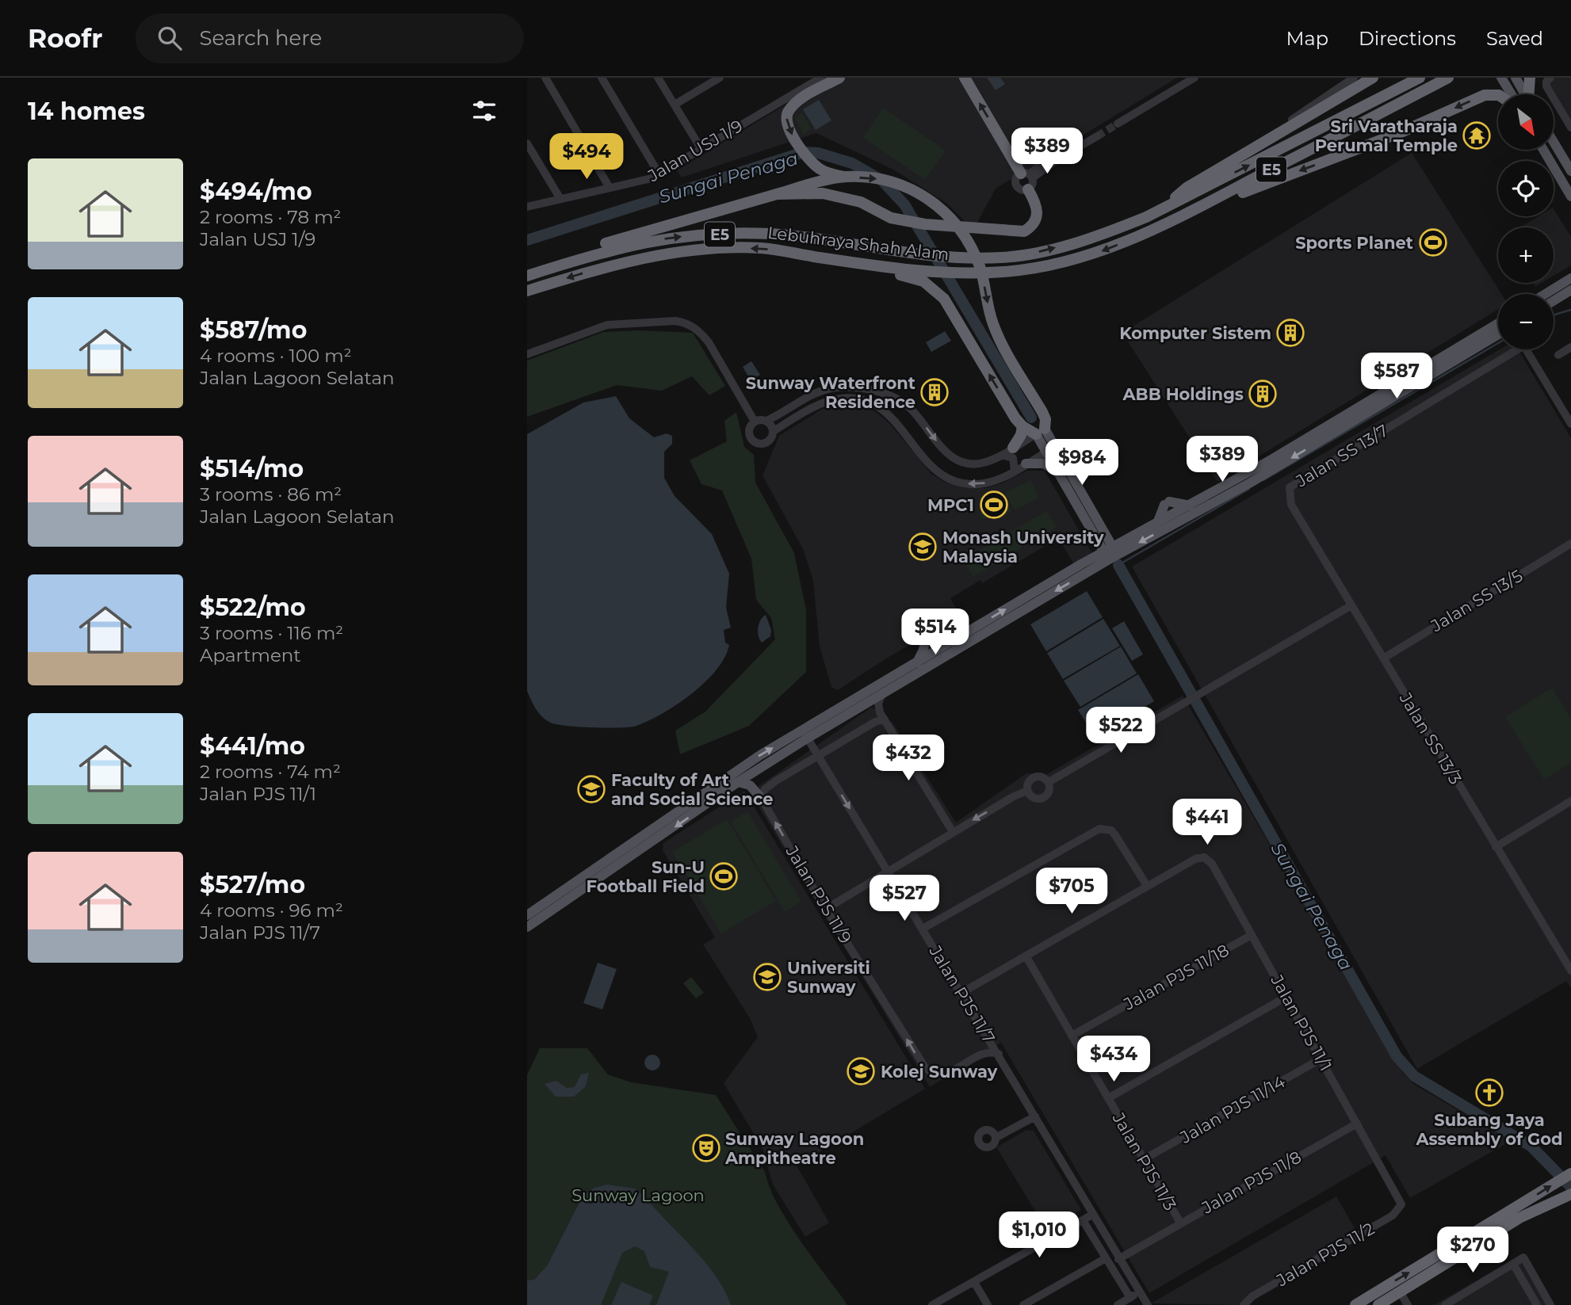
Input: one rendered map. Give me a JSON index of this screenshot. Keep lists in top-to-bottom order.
{
  "streets": {
    "highway": ["E5", "Lebuhraya Shah Alam"],
    "street": [
      "Jalan USJ 1/9",
      "Jalan SS 13/7",
      "Jalan SS 13/5",
      "Jalan SS 13/3",
      "Jalan PJS 11/9",
      "Jalan PJS 11/18",
      "Jalan PJS 11/7",
      "Jalan PJS 11/1",
      "Jalan PJS 11/14",
      "Jalan PJS 11/3",
      "Jalan PJS 11/8",
      "Jalan PJS 11/2"
    ]
  },
  "crossings": [
    ["Jalan SS 13/7", "Jalan SS 13/3"],
    ["Jalan SS 13/5", "Jalan SS 13/3"],
    ["Jalan PJS 11/18", "Jalan PJS 11/1"],
    ["Jalan PJS 11/18", "Jalan PJS 11/3"],
    ["Jalan PJS 11/7", "Jalan PJS 11/8"],
    ["Jalan PJS 11/1", "Jalan PJS 11/14"],
    ["Jalan PJS 11/1", "Jalan PJS 11/8"],
    ["Jalan PJS 11/1", "Jalan PJS 11/2"],
    ["Jalan PJS 11/14", "Jalan PJS 11/3"],
    ["Jalan PJS 11/3", "Jalan PJS 11/8"]
  ],
  "one_way": ["Jalan PJS 11/9"],
  "water": ["Sungai Penaga"],
  "parks": ["Sunway Lagoon"],
  "places": {
    "temple": ["Sri Varatharaja Perumal Temple"],
    "sports": ["Sports Planet", "MPC1", "Sun-U Football Field"],
    "building": ["Komputer Sistem", "Sunway Waterfront Residence", "ABB Holdings"],
    "school or university": [
      "Monash University Malaysia",
      "Faculty of Art and Social Science",
      "Universiti Sunway",
      "Kolej Sunway"
    ],
    "church": ["Subang Jaya Assembly of God"],
    "theatre": ["Sunway Lagoon Ampitheatre"]
  },
  "north": "bottom right",
  "page": {
    "header": "Roofr",
    "search": "Search here",
    "nav": ["Map", "Directions", "Saved"],
    "heading": "14 homes",
    "map_buttons": ["+", "−"],
    "price": [
      "$389",
      "$494",
      "$587",
      "$389",
      "$984",
      "$514",
      "$522",
      "$432",
      "$441",
      "$705",
      "$527",
      "$434",
      "$1,010",
      "$270"
    ],
    "list": [
      {
        "name": "$494/mo",
        "note": "2 rooms · 78 m² · Jalan USJ 1/9"
      },
      {
        "name": "$587/mo",
        "note": "4 rooms · 100 m² · Jalan Lagoon Selatan"
      },
      {
        "name": "$514/mo",
        "note": "3 rooms · 86 m² · Jalan Lagoon Selatan"
      },
      {
        "name": "$522/mo",
        "note": "3 rooms · 116 m² · Apartment"
      },
      {
        "name": "$441/mo",
        "note": "2 rooms · 74 m² · Jalan PJS 11/1"
      },
      {
        "name": "$527/mo",
        "note": "4 rooms · 96 m² · Jalan PJS 11/7"
      }
    ]
  }
}
